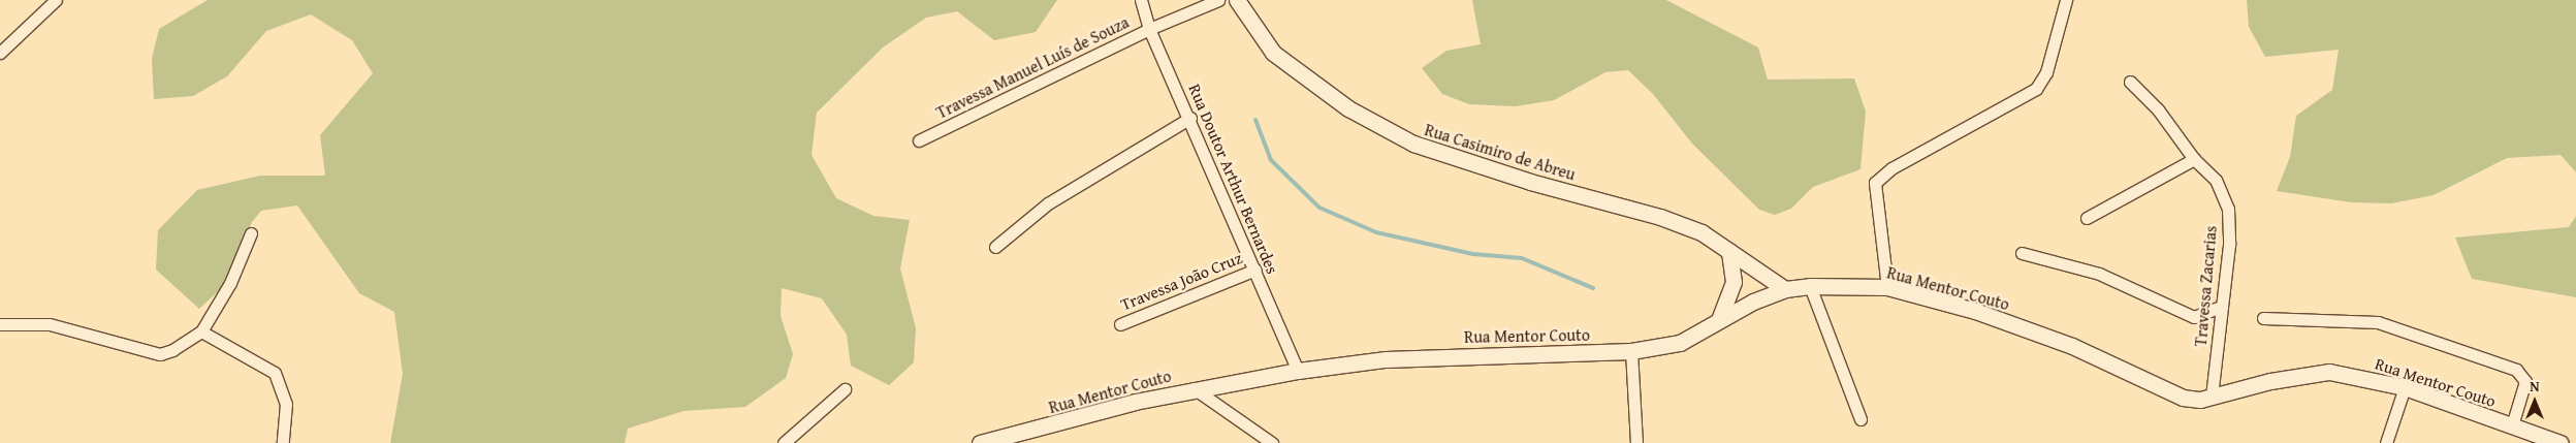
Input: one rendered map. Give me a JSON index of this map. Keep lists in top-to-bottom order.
{
  "streets": {
    "street": [
      "Travessa Manuel Luís de Souza",
      "Rua Casimiro de Abreu",
      "Rua Doutor Arthur Bernardes",
      "Travessa João Cruz",
      "Travessa Zacarias",
      "Rua Mentor Couto"
    ]
  },
  "crossings": [
    ["Travessa Manuel Luís de Souza", "Rua Doutor Arthur Bernardes"],
    ["Rua Casimiro de Abreu", "Rua Mentor Couto"],
    ["Rua Doutor Arthur Bernardes", "Travessa João Cruz"],
    ["Rua Doutor Arthur Bernardes", "Rua Mentor Couto"],
    ["Travessa Zacarias", "Rua Mentor Couto"]
  ],
  "north": "top"
}
